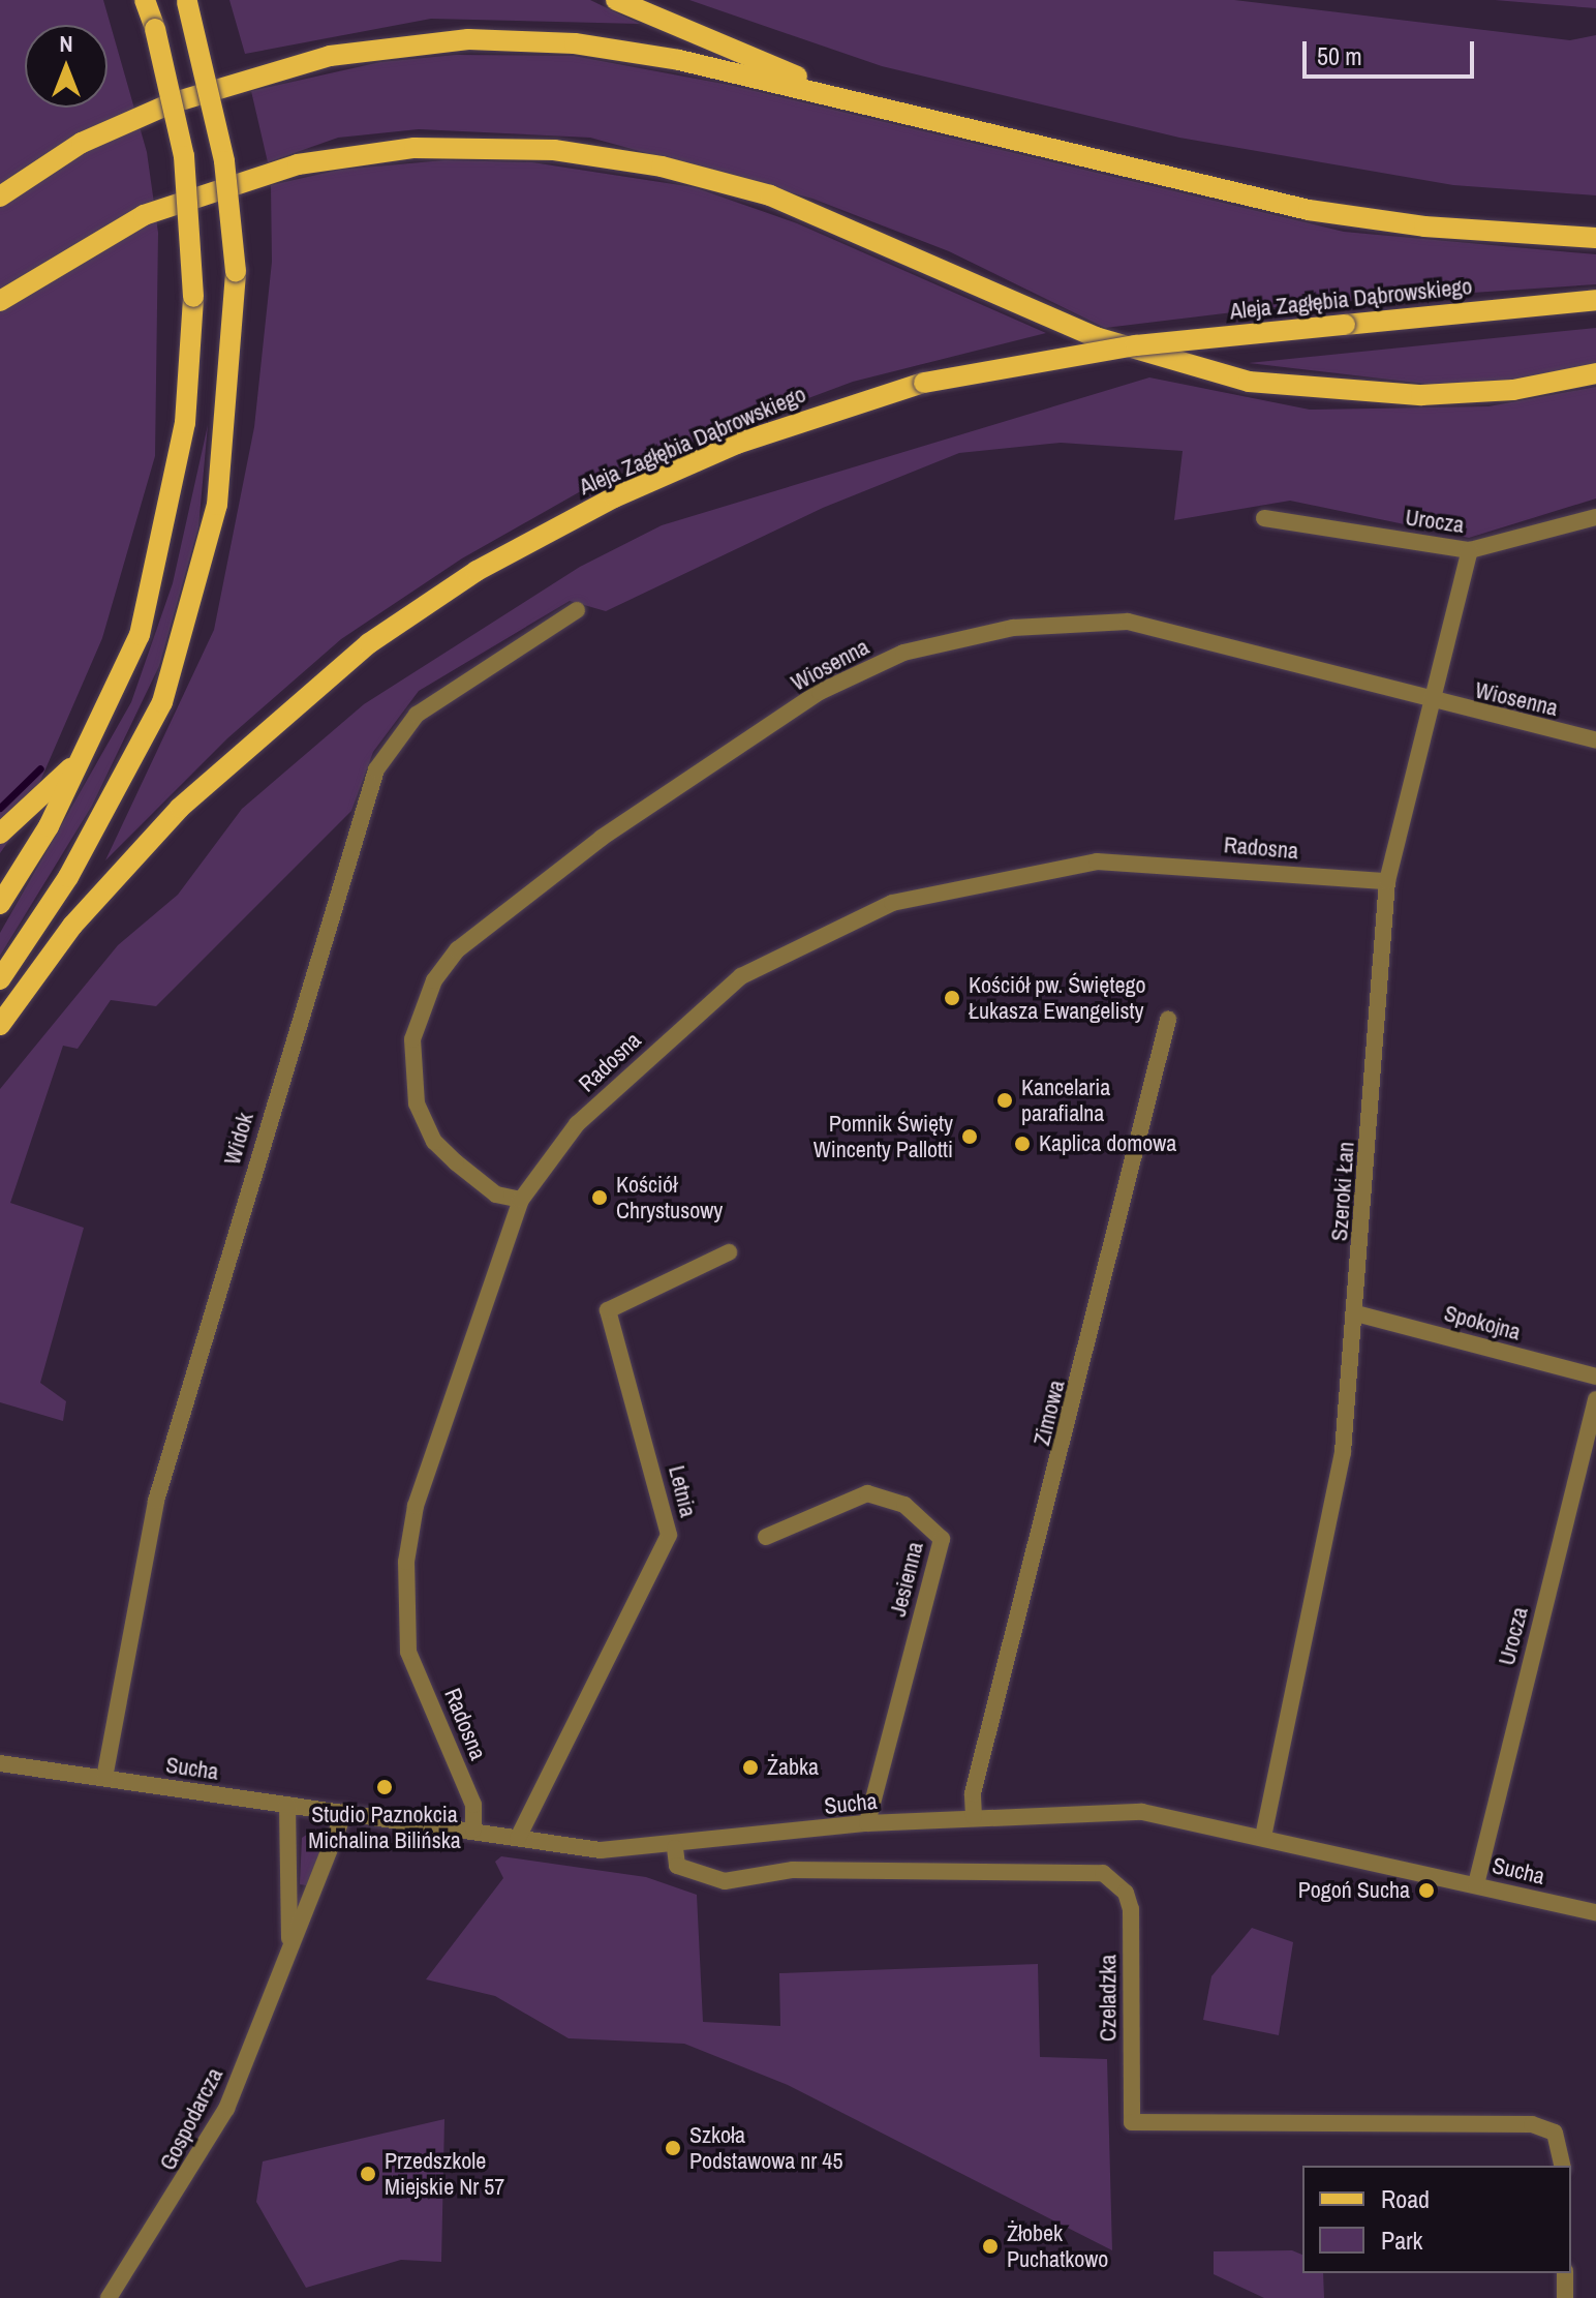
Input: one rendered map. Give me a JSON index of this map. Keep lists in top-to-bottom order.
{
  "streets": {
    "main road": ["Aleja Zagłębia Dąbrowskiego"],
    "street": [
      "Urocza",
      "Wiosenna",
      "Radosna",
      "Widok",
      "Szeroki Łan",
      "Spokojna",
      "Zimowa",
      "Letnia",
      "Jesienna",
      "Sucha",
      "Czeladzka",
      "Gospodarcza"
    ]
  },
  "crossings": [
    ["Urocza", "Szeroki Łan"],
    ["Urocza", "Sucha"],
    ["Wiosenna", "Radosna"],
    ["Wiosenna", "Szeroki Łan"],
    ["Radosna", "Szeroki Łan"],
    ["Radosna", "Sucha"],
    ["Widok", "Sucha"],
    ["Szeroki Łan", "Spokojna"],
    ["Szeroki Łan", "Sucha"],
    ["Zimowa", "Sucha"],
    ["Letnia", "Sucha"],
    ["Jesienna", "Sucha"],
    ["Sucha", "Czeladzka"],
    ["Sucha", "Gospodarcza"]
  ],
  "places": [
    "Kościół pw. Świętego Łukasza Ewangelisty",
    "Kancelaria parafialna",
    "Pomnik Święty Wincenty Pallotti",
    "Kaplica domowa",
    "Kościół Chrystusowy",
    "Żabka",
    "Studio Paznokcia Michalina Bilińska",
    "Pogoń Sucha",
    "Szkoła Podstawowa nr 45",
    "Przedszkole Miejskie Nr 57",
    "Żłobek Puchatkowo"
  ],
  "legend": ["Road", "Park"],
  "scale_bar": "50 m",
  "north": "top"
}
